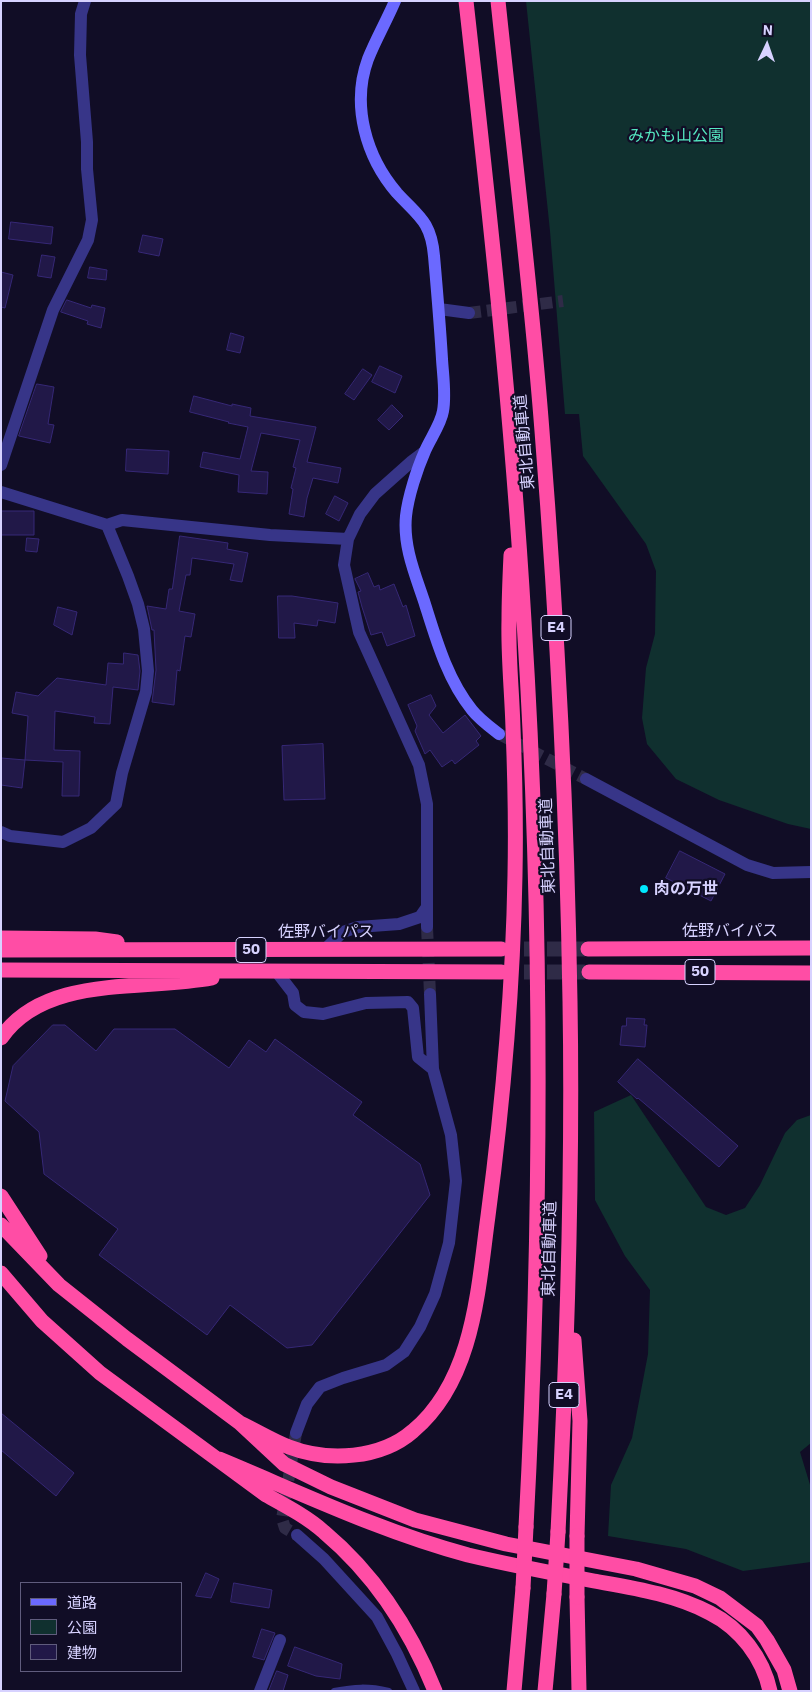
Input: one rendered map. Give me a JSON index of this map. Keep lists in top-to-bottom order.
{
  "streets": {
    "highway": [
      "東北自動車道",
      "E4",
      "佐野バイパス",
      "50"
    ]
  },
  "parks": ["みかも山公園"],
  "places": ["肉の万世"],
  "legend": ["道路", "公園", "建物"],
  "north": "top"
}
